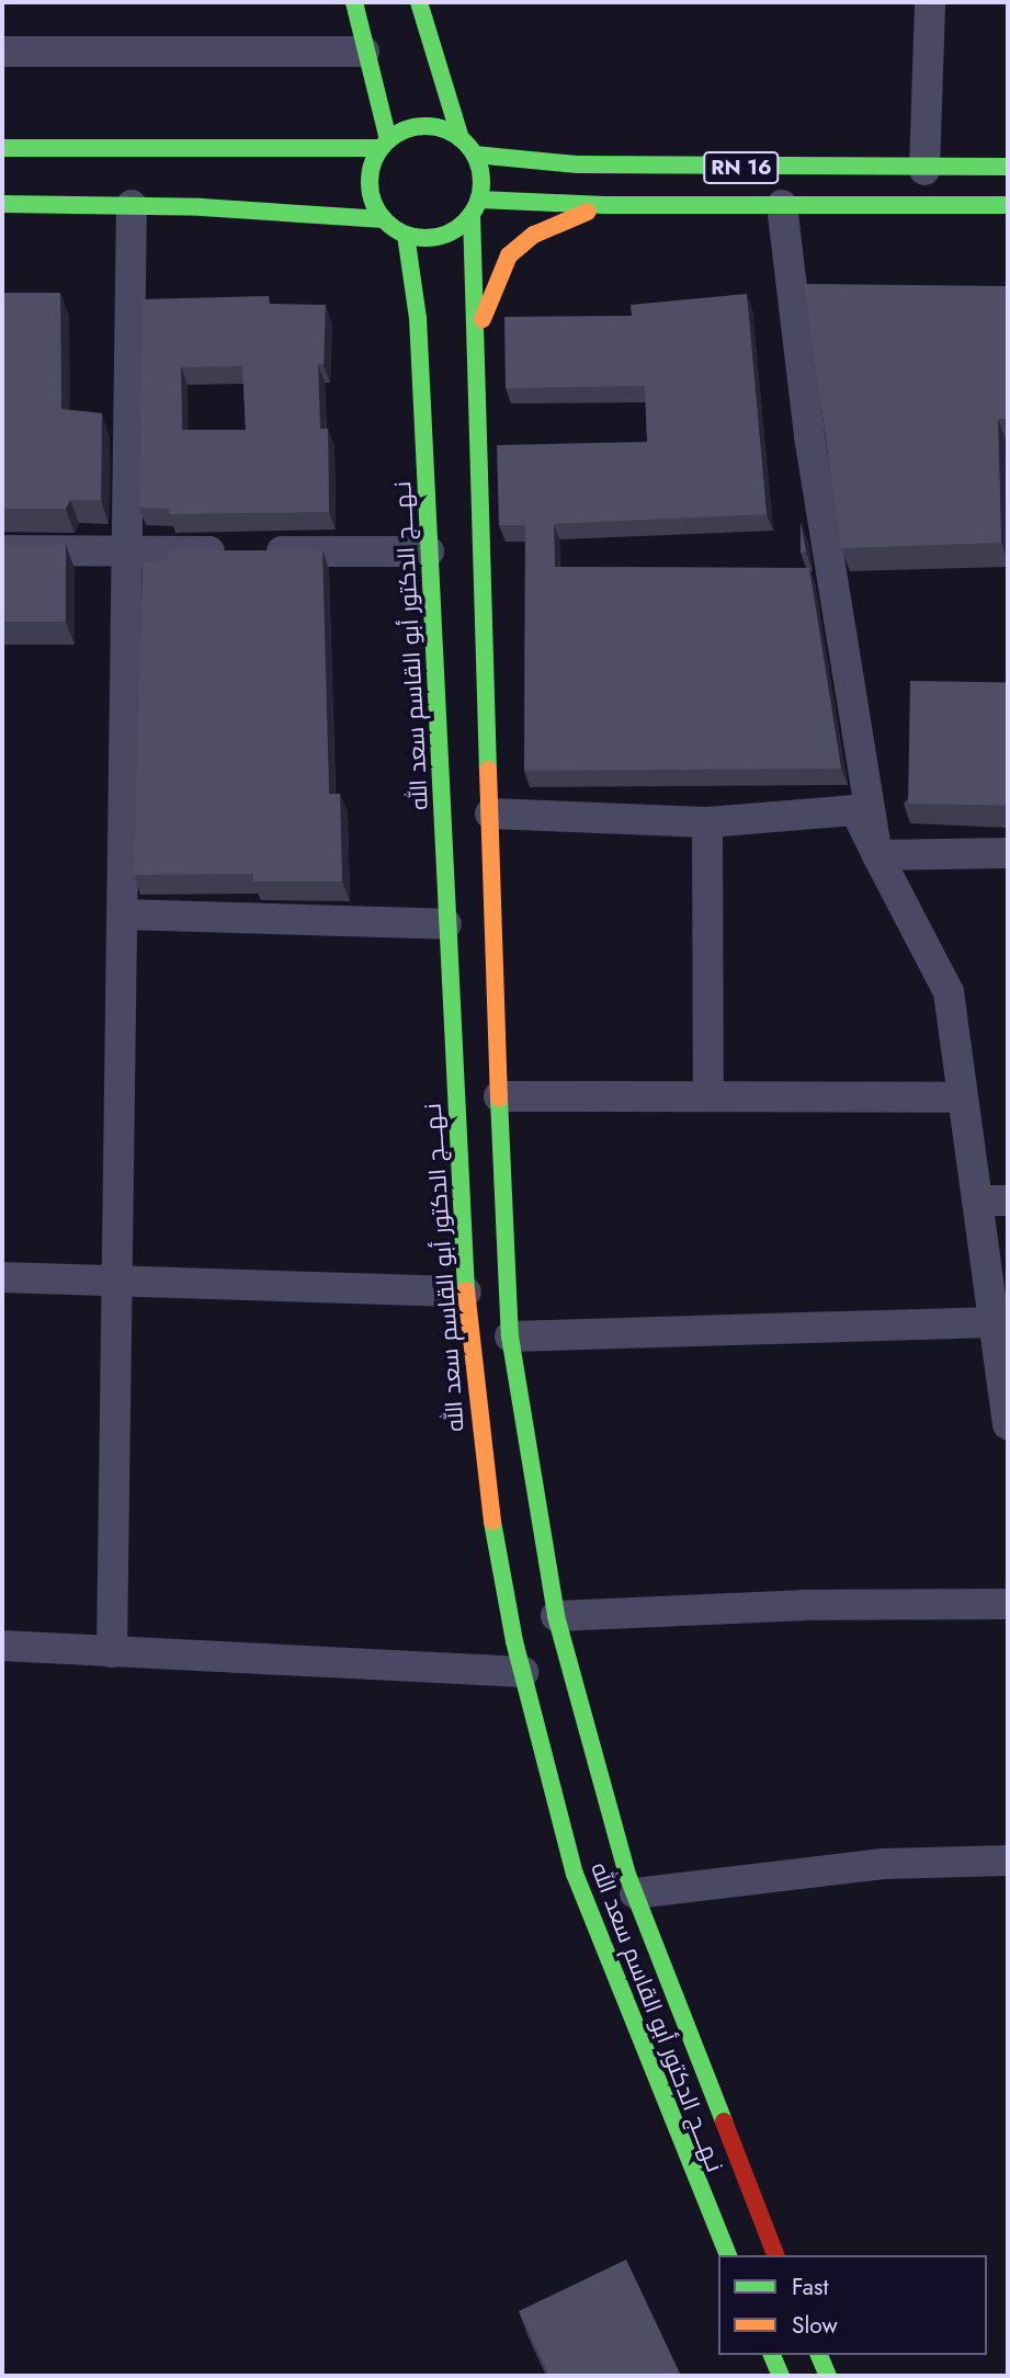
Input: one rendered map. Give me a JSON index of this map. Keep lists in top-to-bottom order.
{
  "streets": {
    "main road": ["RN 16", "نـهـــج الدكتور أبو القاسم سعد الله"]
  },
  "crossings": [
    ["RN 16", "نـهـــج الدكتور أبو القاسم سعد الله"]
  ],
  "legend": ["Fast", "Slow"]
}
